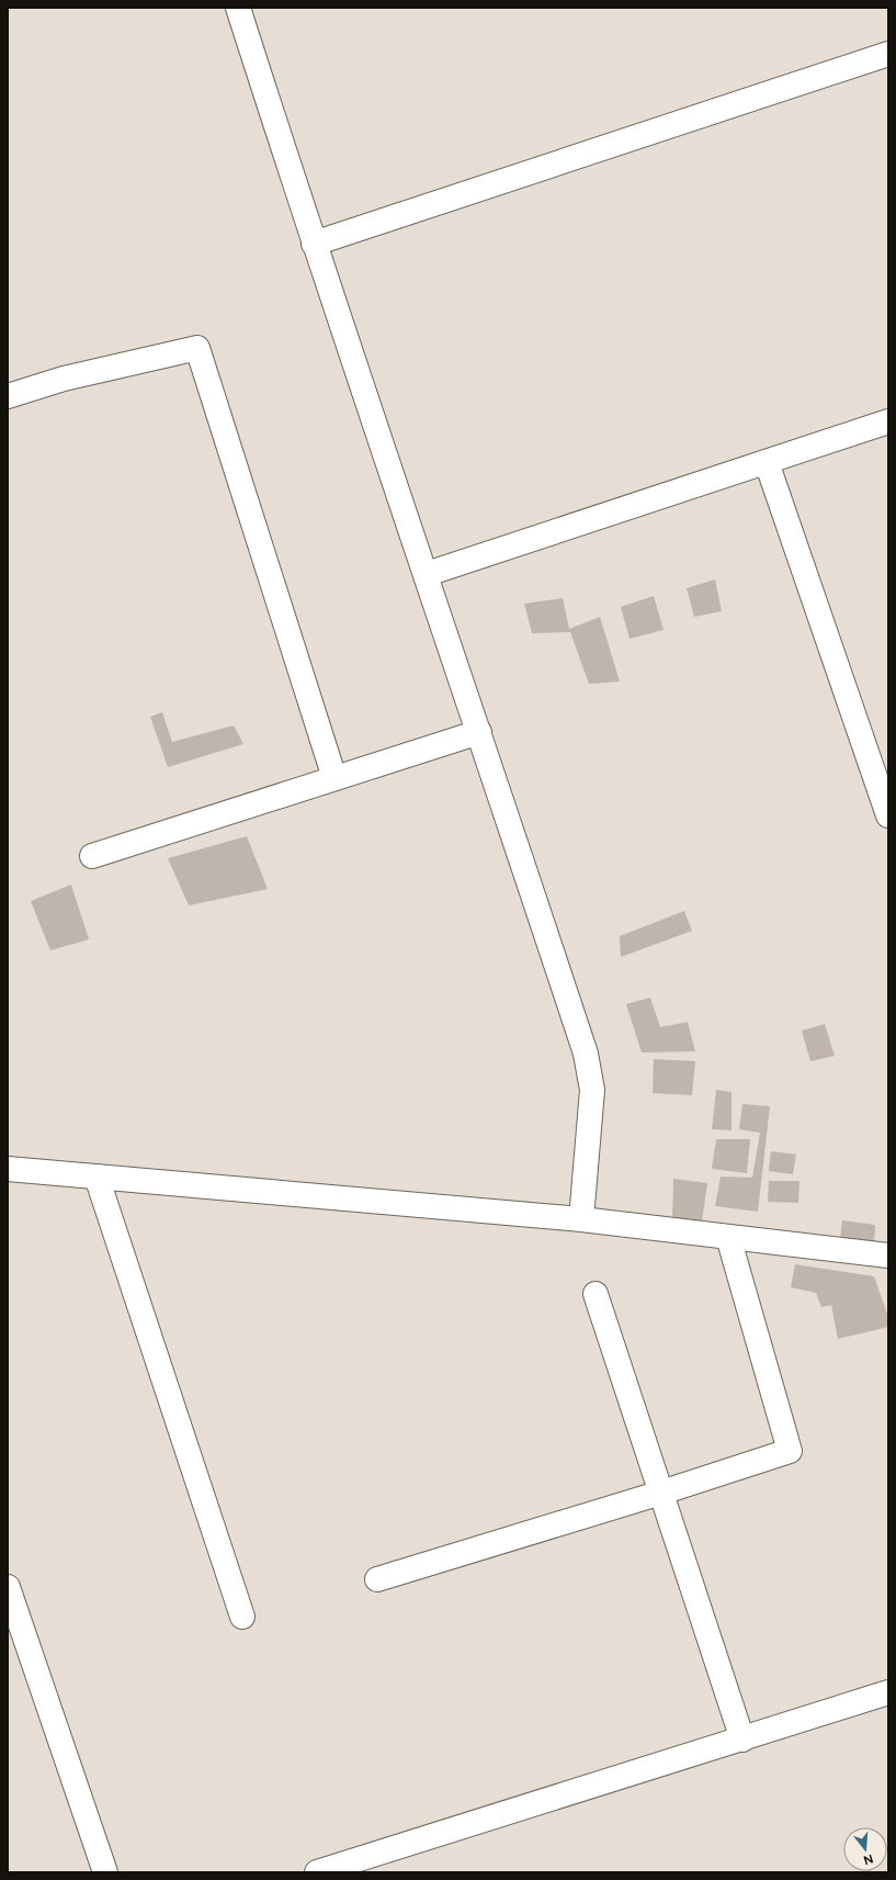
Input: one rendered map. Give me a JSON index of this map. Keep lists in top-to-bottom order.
{
  "north": "bottom"
}
